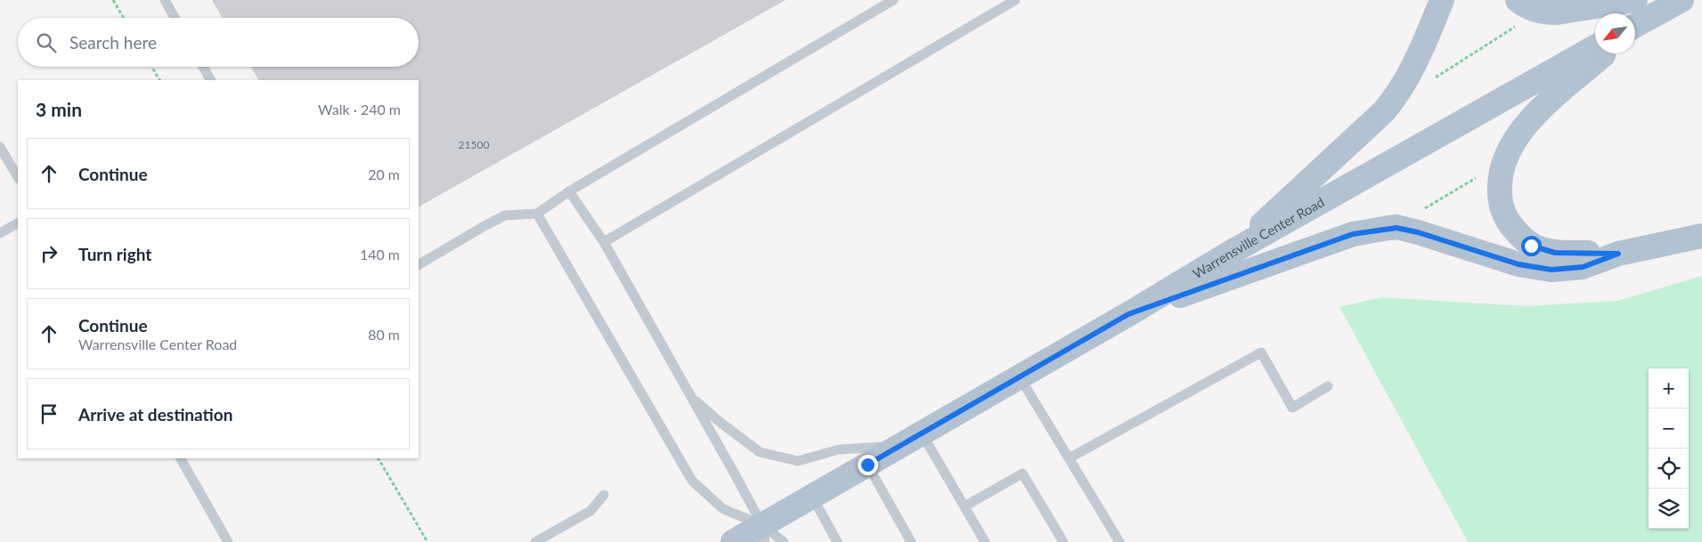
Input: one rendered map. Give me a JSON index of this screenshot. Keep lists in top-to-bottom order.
{
  "streets": {
    "main road": ["Warrensville Center Road"]
  },
  "house_numbers": ["21500"],
  "north": "bottom left",
  "page": {
    "search": "Search here",
    "heading": ["3 min", "Walk · 240 m"],
    "list": [
      ["Continue", "20 m"],
      ["Turn right", "140 m"],
      ["Continue", "Warrensville Center Road", "80 m"],
      "Arrive at destination"
    ],
    "map_buttons": ["+", "−"]
  }
}
